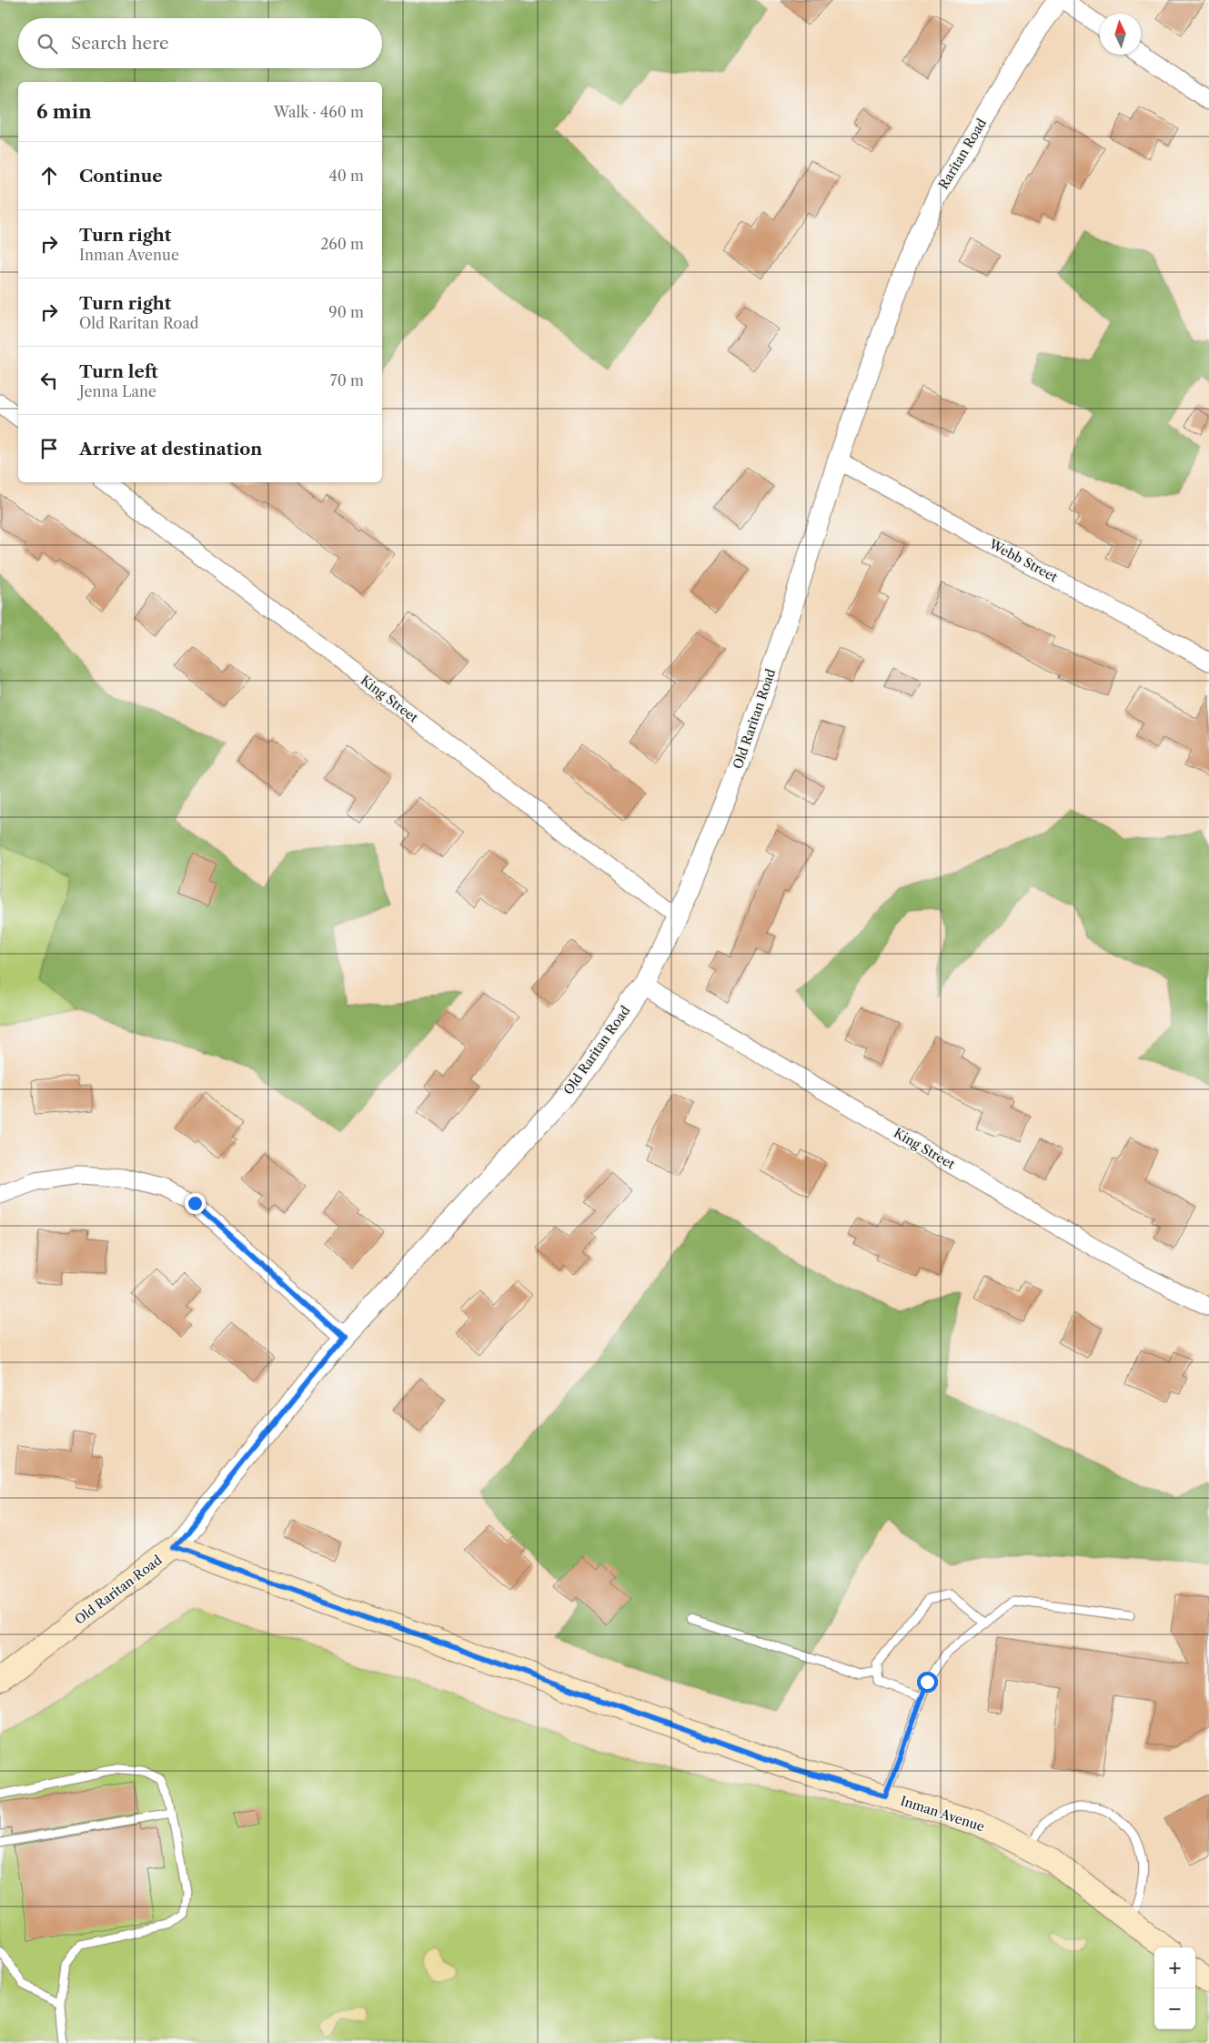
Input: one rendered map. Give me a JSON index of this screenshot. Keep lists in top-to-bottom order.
{
  "streets": {
    "main road": ["Old Raritan Road", "Inman Avenue"],
    "street": ["Raritan Road", "Webb Street", "King Street"]
  },
  "crossings": [
    ["Raritan Road", "Old Raritan Road"],
    ["Webb Street", "Old Raritan Road"],
    ["King Street", "Old Raritan Road"],
    ["Old Raritan Road", "Inman Avenue"]
  ],
  "north": "top",
  "page": {
    "search": "Search here",
    "heading": ["6 min", "Walk · 460 m"],
    "list": [
      ["Continue", "40 m"],
      ["Turn right", "Inman Avenue", "260 m"],
      ["Turn right", "Old Raritan Road", "90 m"],
      ["Turn left", "Jenna Lane", "70 m"],
      "Arrive at destination"
    ],
    "map_buttons": ["+", "−"]
  }
}
